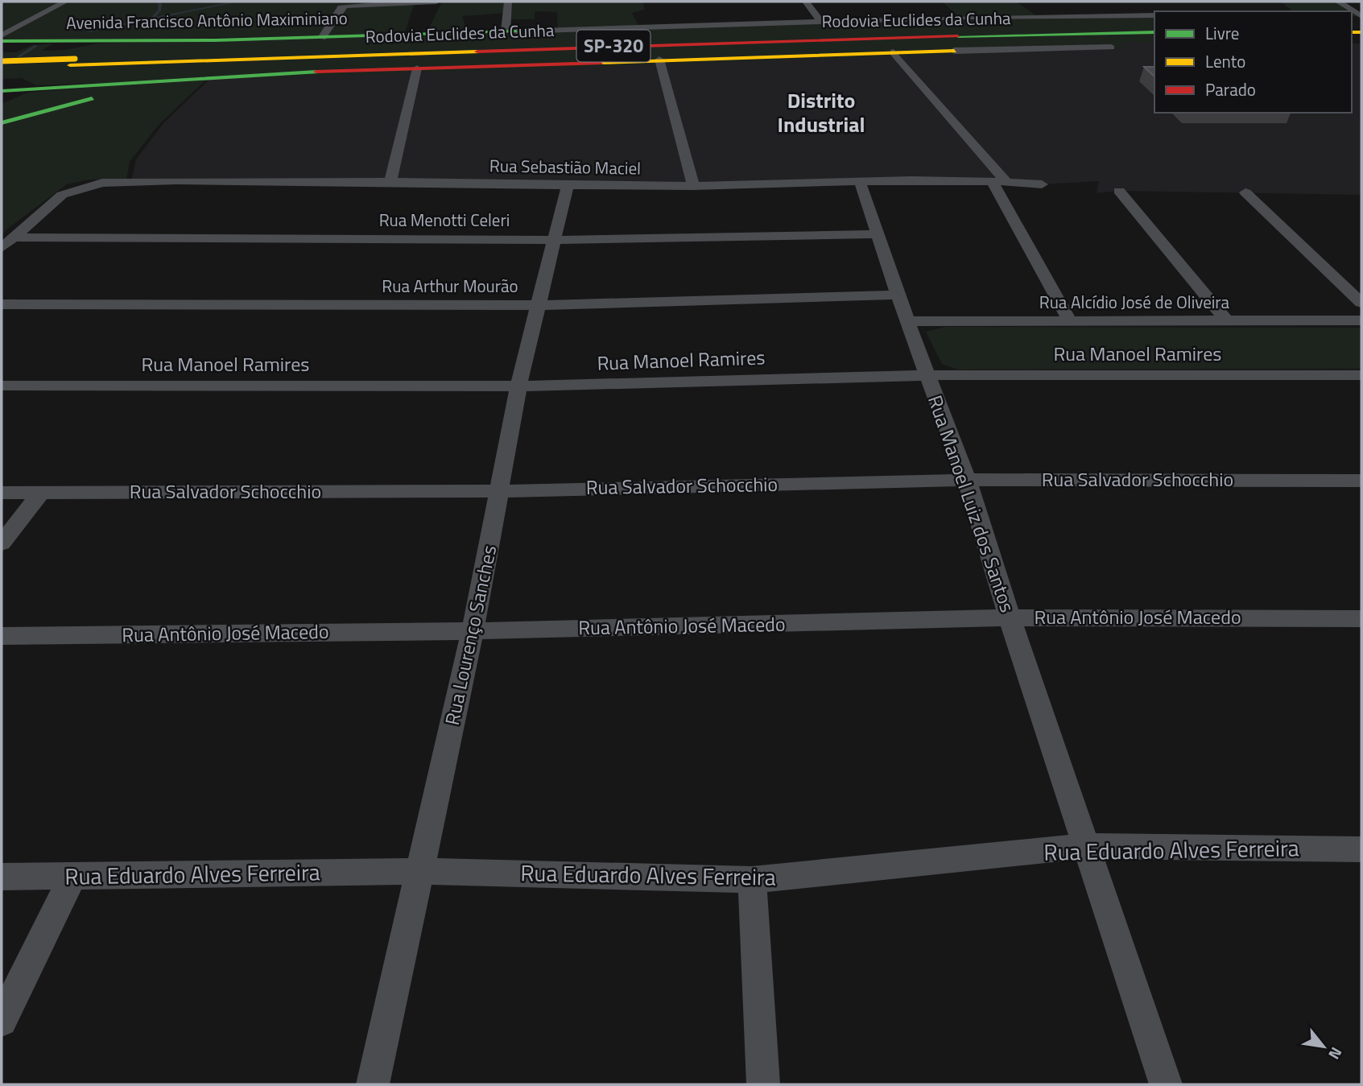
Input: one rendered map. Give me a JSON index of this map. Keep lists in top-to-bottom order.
{
  "streets": {
    "main road": ["Rodovia Euclides da Cunha", "Avenida Francisco Antônio Maximiniano", "SP-320"],
    "street": [
      "Rua Sebastião Maciel",
      "Rua Menotti Celeri",
      "Rua Arthur Mourão",
      "Rua Alcídio José de Oliveira",
      "Rua Manoel Ramires",
      "Rua Salvador Schocchio",
      "Rua Manoel Luiz dos Santos",
      "Rua Antônio José Macedo",
      "Rua Lourenço Sanches",
      "Rua Eduardo Alves Ferreira"
    ]
  },
  "crossings": [
    ["Rua Sebastião Maciel", "Rua Manoel Luiz dos Santos"],
    ["Rua Sebastião Maciel", "Rua Lourenço Sanches"],
    ["Rua Menotti Celeri", "Rua Manoel Luiz dos Santos"],
    ["Rua Menotti Celeri", "Rua Lourenço Sanches"],
    ["Rua Arthur Mourão", "Rua Manoel Luiz dos Santos"],
    ["Rua Arthur Mourão", "Rua Lourenço Sanches"],
    ["Rua Alcídio José de Oliveira", "Rua Manoel Luiz dos Santos"],
    ["Rua Manoel Ramires", "Rua Manoel Luiz dos Santos"],
    ["Rua Manoel Ramires", "Rua Lourenço Sanches"],
    ["Rua Salvador Schocchio", "Rua Manoel Luiz dos Santos"],
    ["Rua Salvador Schocchio", "Rua Lourenço Sanches"],
    ["Rua Manoel Luiz dos Santos", "Rua Antônio José Macedo"],
    ["Rua Manoel Luiz dos Santos", "Rua Eduardo Alves Ferreira"],
    ["Rua Antônio José Macedo", "Rua Lourenço Sanches"],
    ["Rua Lourenço Sanches", "Rua Eduardo Alves Ferreira"]
  ],
  "districts": ["Distrito Industrial"],
  "legend": ["Livre", "Lento", "Parado"],
  "north": "bottom right"
}
